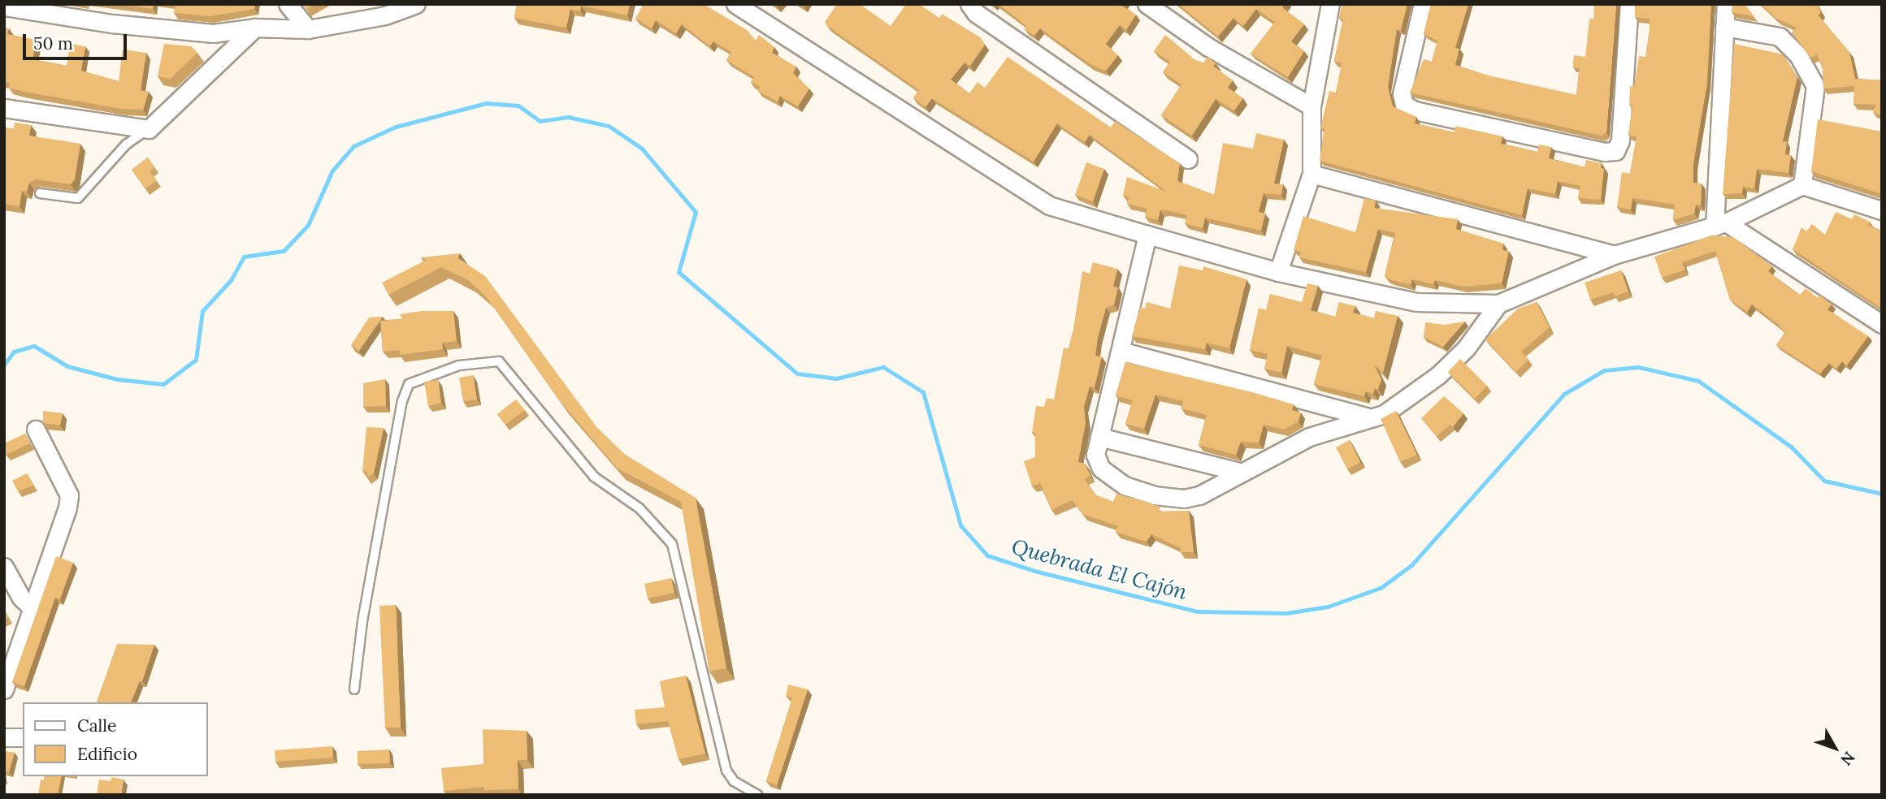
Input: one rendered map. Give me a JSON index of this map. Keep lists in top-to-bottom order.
{
  "water": ["Quebrada El Cajón"],
  "legend": ["Calle", "Edificio"],
  "scale_bar": "50 m",
  "north": "bottom right"
}
